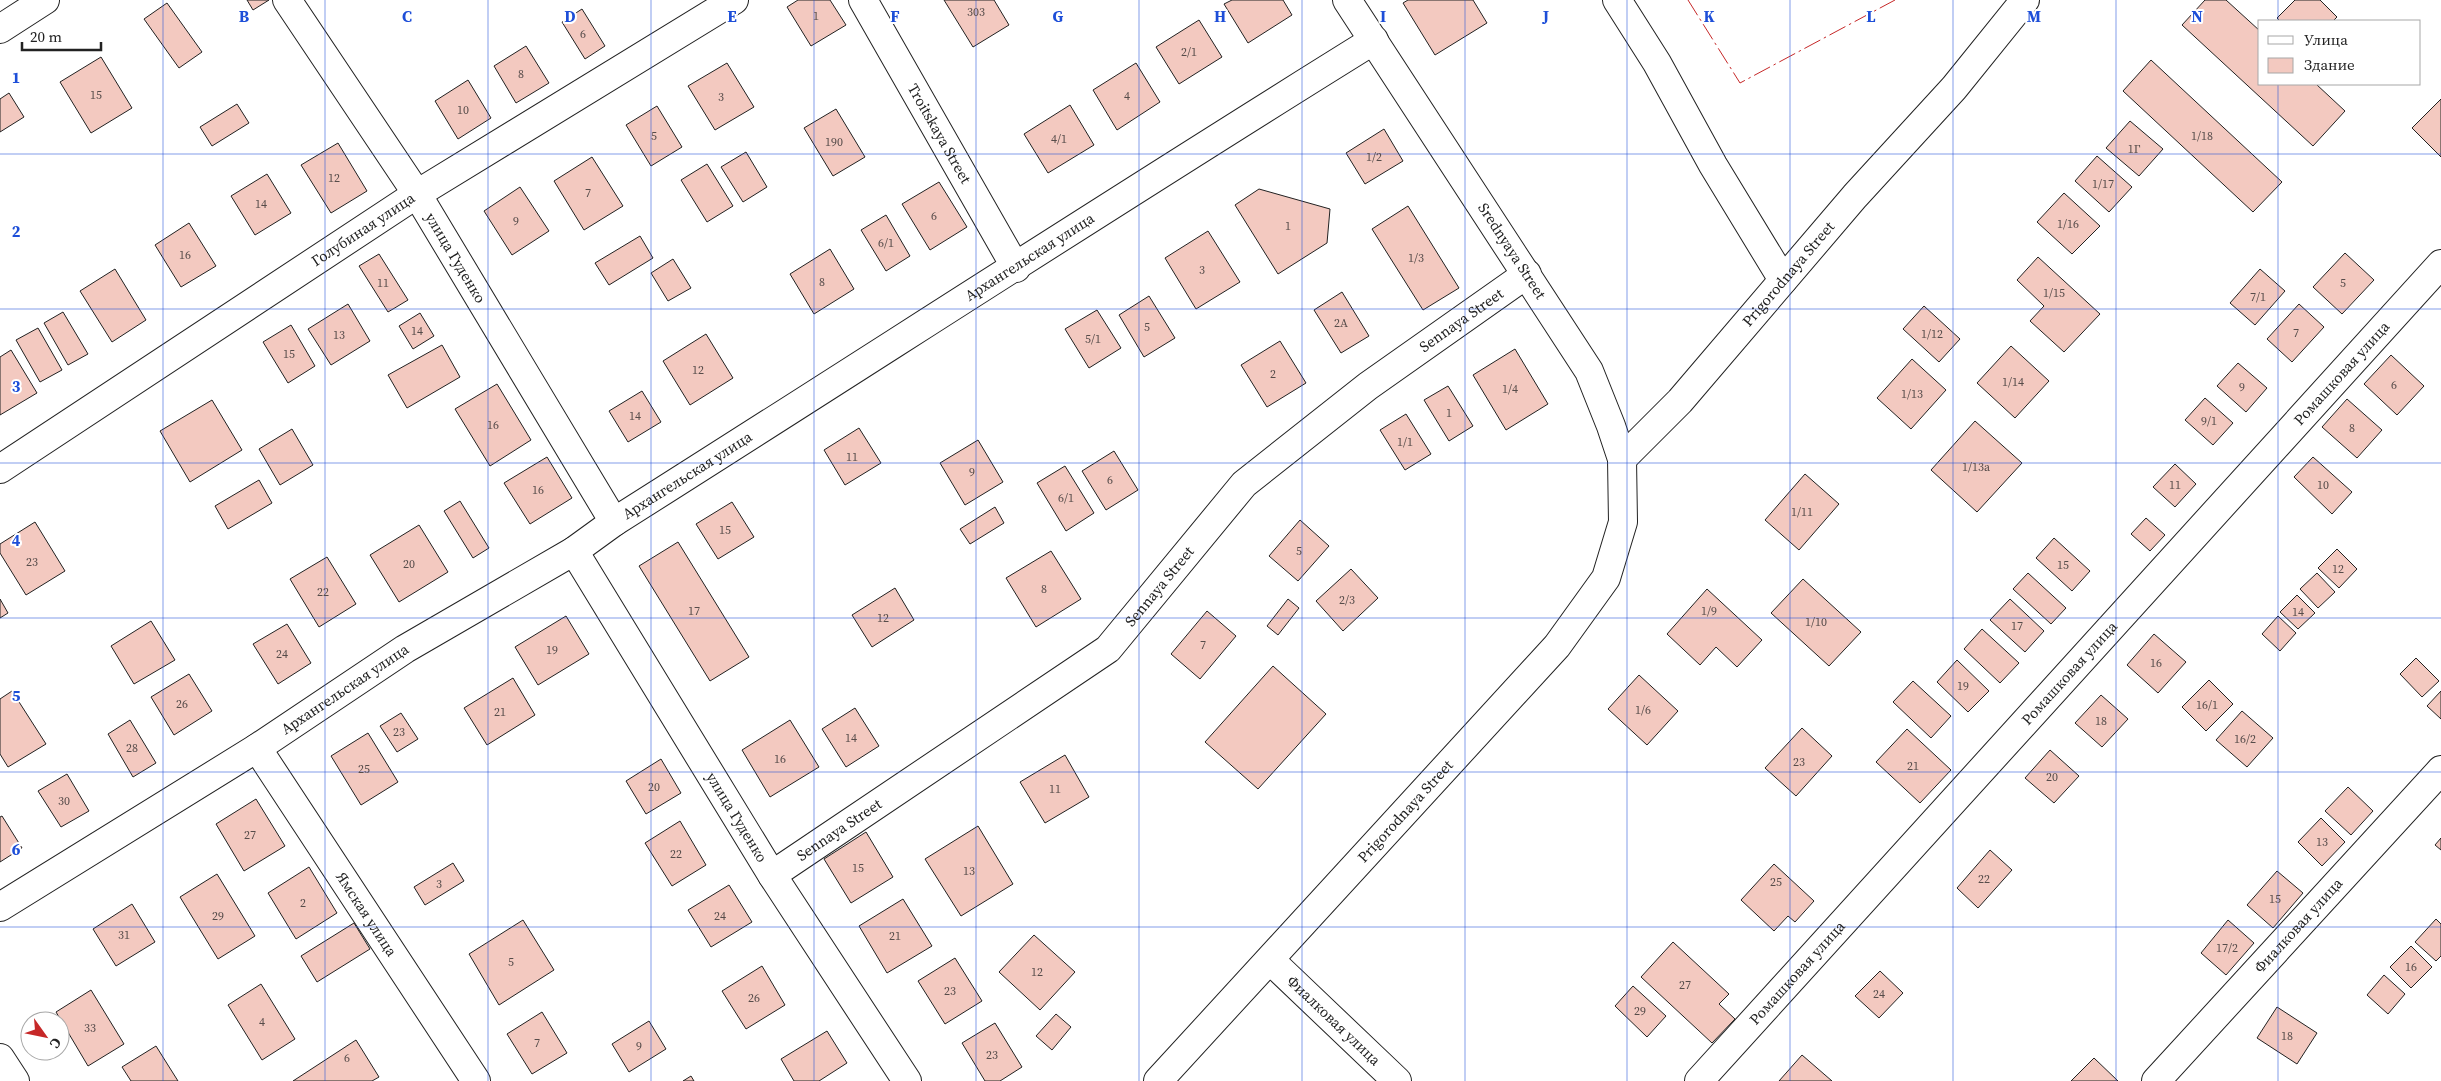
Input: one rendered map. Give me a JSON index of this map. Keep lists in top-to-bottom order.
{
  "streets": {
    "street": [
      "Troitskaya Street",
      "Голубиная улица",
      "Srednyaya Street",
      "улица Гуденко",
      "Архангельская улица",
      "Prigorodnaya Street",
      "Sennaya Street",
      "Ромашковая улица",
      "Ямская улица",
      "Фиалковая улица"
    ]
  },
  "crossings": [
    ["Troitskaya Street", "Архангельская улица"],
    ["Голубиная улица", "улица Гуденко"],
    ["Srednyaya Street", "Архангельская улица"],
    ["Srednyaya Street", "Prigorodnaya Street"],
    ["Srednyaya Street", "Sennaya Street"],
    ["улица Гуденко", "Архангельская улица"],
    ["улица Гуденко", "Sennaya Street"],
    ["Архангельская улица", "Ямская улица"],
    ["Prigorodnaya Street", "Фиалковая улица"]
  ],
  "house_numbers": [
    "303",
    "1",
    "6",
    "2/1",
    "8",
    "15",
    "4",
    "3",
    "10",
    "5",
    "1/18",
    "4/1",
    "190",
    "1Г",
    "1/2",
    "12",
    "1/17",
    "7",
    "14",
    "6",
    "9",
    "1/16",
    "1",
    "6/1",
    "16",
    "1/3",
    "3",
    "8",
    "11",
    "5",
    "1/15",
    "7/1",
    "2А",
    "5",
    "14",
    "7",
    "1/12",
    "13",
    "5/1",
    "15",
    "12",
    "2",
    "1/14",
    "6",
    "9",
    "1/4",
    "1/13",
    "1",
    "14",
    "9/1",
    "16",
    "8",
    "1/1",
    "11",
    "1/13а",
    "9",
    "6",
    "11",
    "10",
    "16",
    "6/1",
    "1/11",
    "15",
    "5",
    "23",
    "20",
    "15",
    "12",
    "8",
    "22",
    "2/3",
    "17",
    "1/9",
    "14",
    "12",
    "1/10",
    "17",
    "7",
    "19",
    "24",
    "16",
    "19",
    "26",
    "16/1",
    "1/6",
    "21",
    "18",
    "23",
    "14",
    "16/2",
    "28",
    "16",
    "23",
    "21",
    "25",
    "20",
    "20",
    "11",
    "30",
    "27",
    "13",
    "22",
    "15",
    "13",
    "22",
    "25",
    "3",
    "15",
    "2",
    "29",
    "24",
    "31",
    "21",
    "17/2",
    "5",
    "16",
    "12",
    "27",
    "23",
    "24",
    "26",
    "29",
    "4",
    "33",
    "18",
    "7",
    "9",
    "23",
    "6"
  ],
  "legend": ["Улица", "Здание"],
  "scale_bar": "20 m",
  "north": "bottom right",
  "grid": {
    "columns": [
      "B",
      "C",
      "D",
      "E",
      "F",
      "G",
      "H",
      "I",
      "J",
      "K",
      "L",
      "M",
      "N"
    ],
    "rows": [
      "1",
      "2",
      "3",
      "4",
      "5",
      "6"
    ]
  }
}
